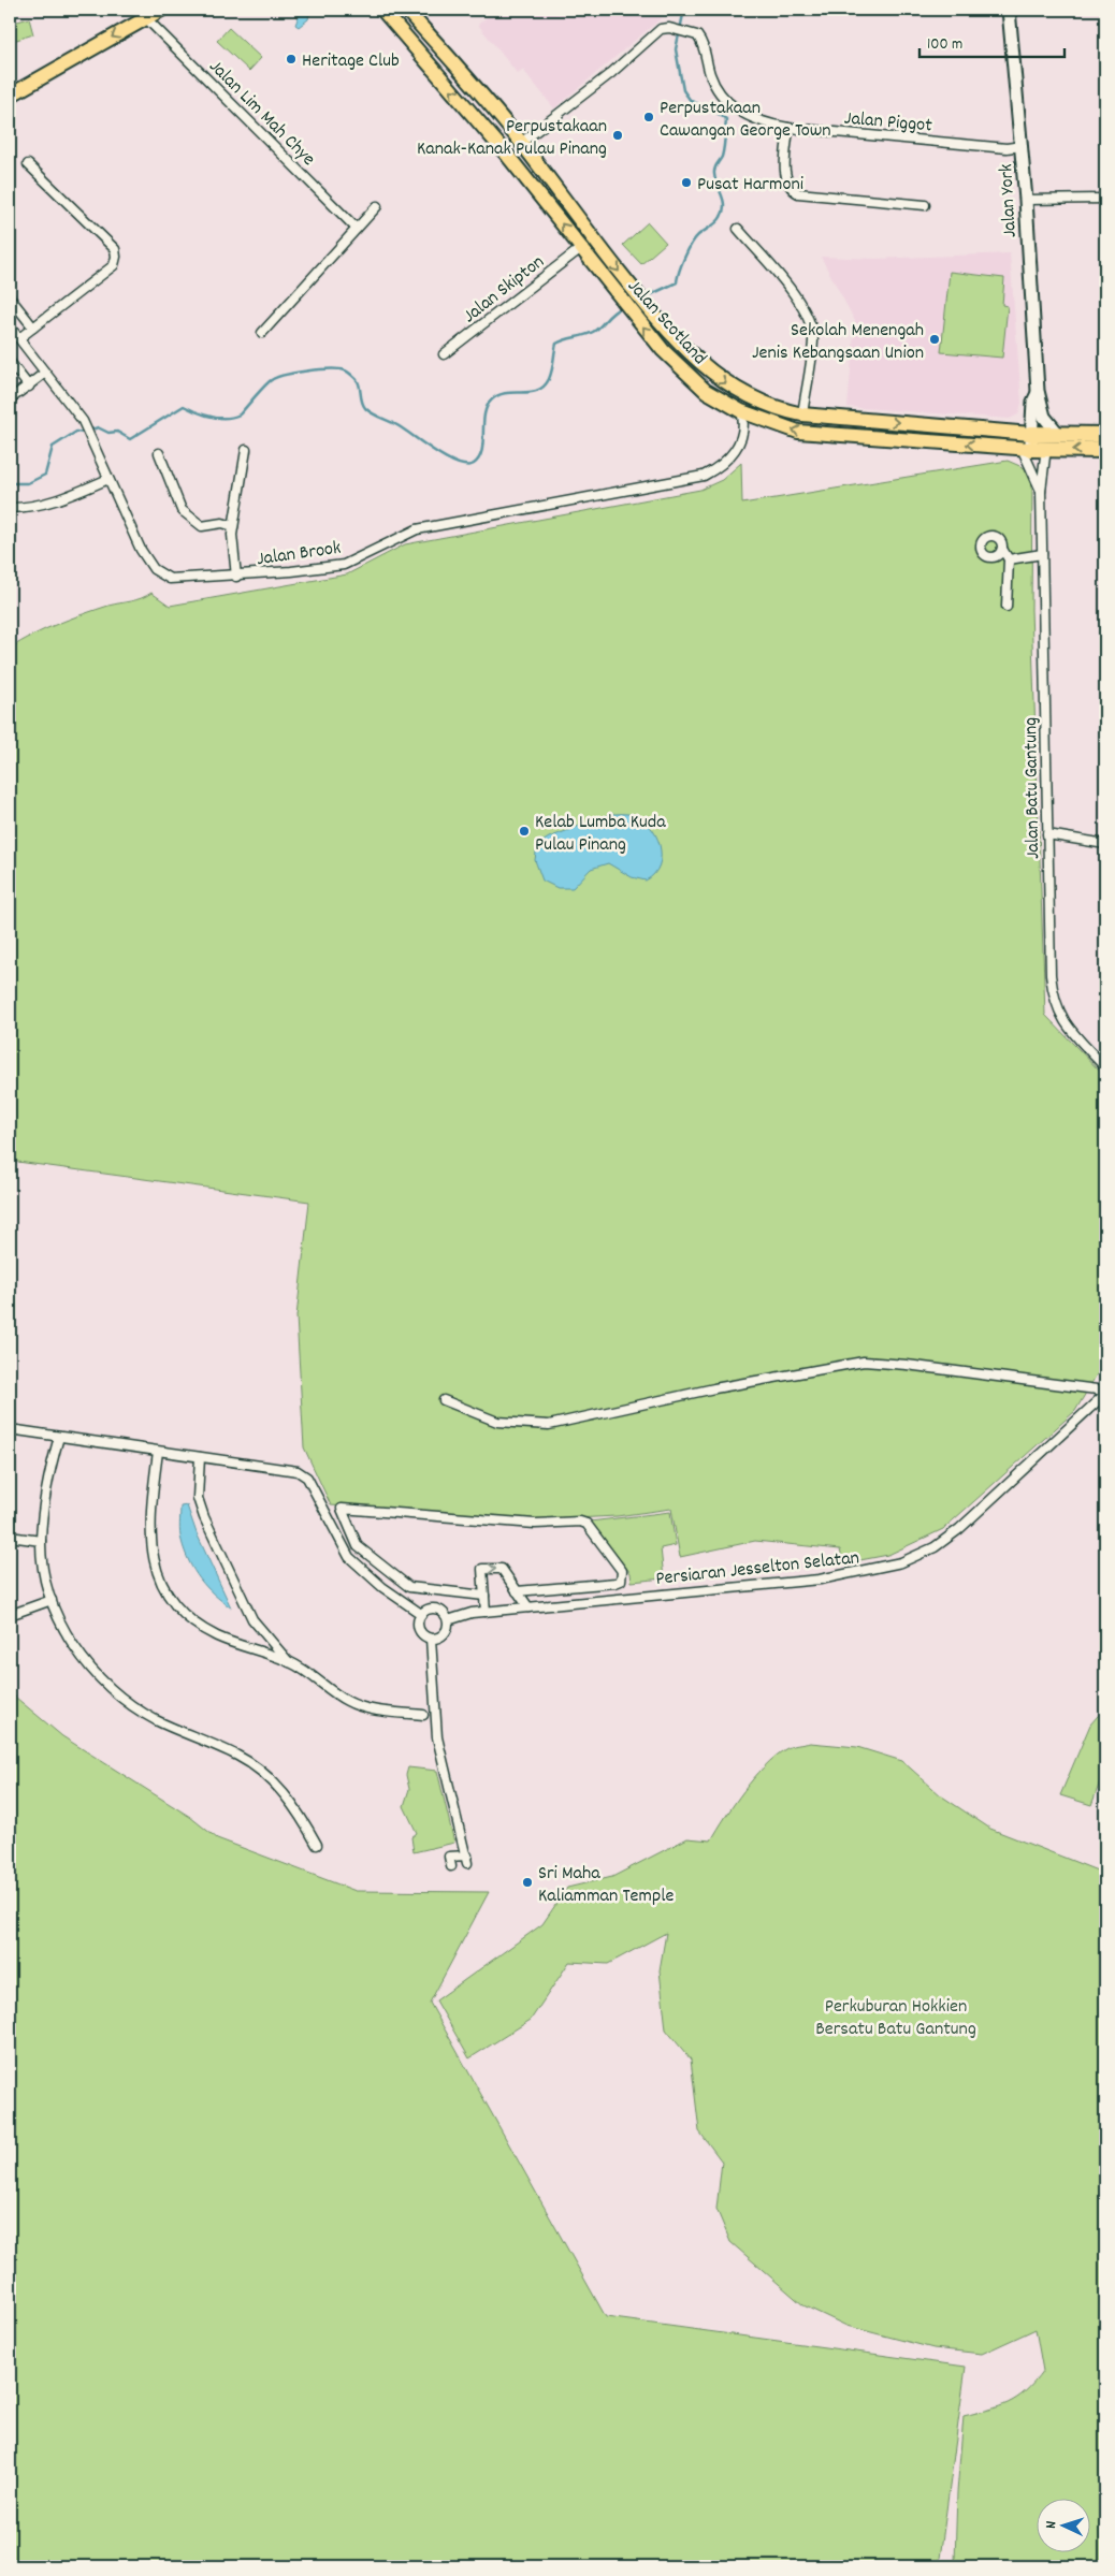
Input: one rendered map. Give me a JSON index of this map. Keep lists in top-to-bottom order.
{
  "streets": {
    "highway": ["Jalan Scotland"],
    "street": [
      "Jalan Lim Mah Chye",
      "Jalan Piggot",
      "Jalan York",
      "Jalan Skipton",
      "Jalan Brook",
      "Jalan Batu Gantung",
      "Persiaran Jesselton Selatan"
    ]
  },
  "crossings": [
    ["Jalan Piggot", "Jalan York"],
    ["Jalan Piggot", "Jalan Scotland"],
    ["Jalan York", "Jalan Scotland"],
    ["Jalan York", "Jalan Batu Gantung"],
    ["Jalan Skipton", "Jalan Scotland"],
    ["Jalan Scotland", "Jalan Brook"],
    ["Jalan Scotland", "Jalan Batu Gantung"]
  ],
  "parks": ["Perkuburan Hokkien Bersatu Batu Gantung"],
  "places": [
    "Heritage Club",
    "Perpustakaan Cawangan George Town",
    "Perpustakaan Kanak-Kanak Pulau Pinang",
    "Pusat Harmoni",
    "Sekolah Menengah Jenis Kebangsaan Union",
    "Kelab Lumba Kuda Pulau Pinang",
    "Sri Maha Kaliamman Temple"
  ],
  "scale_bar": "100 m",
  "north": "left"
}
